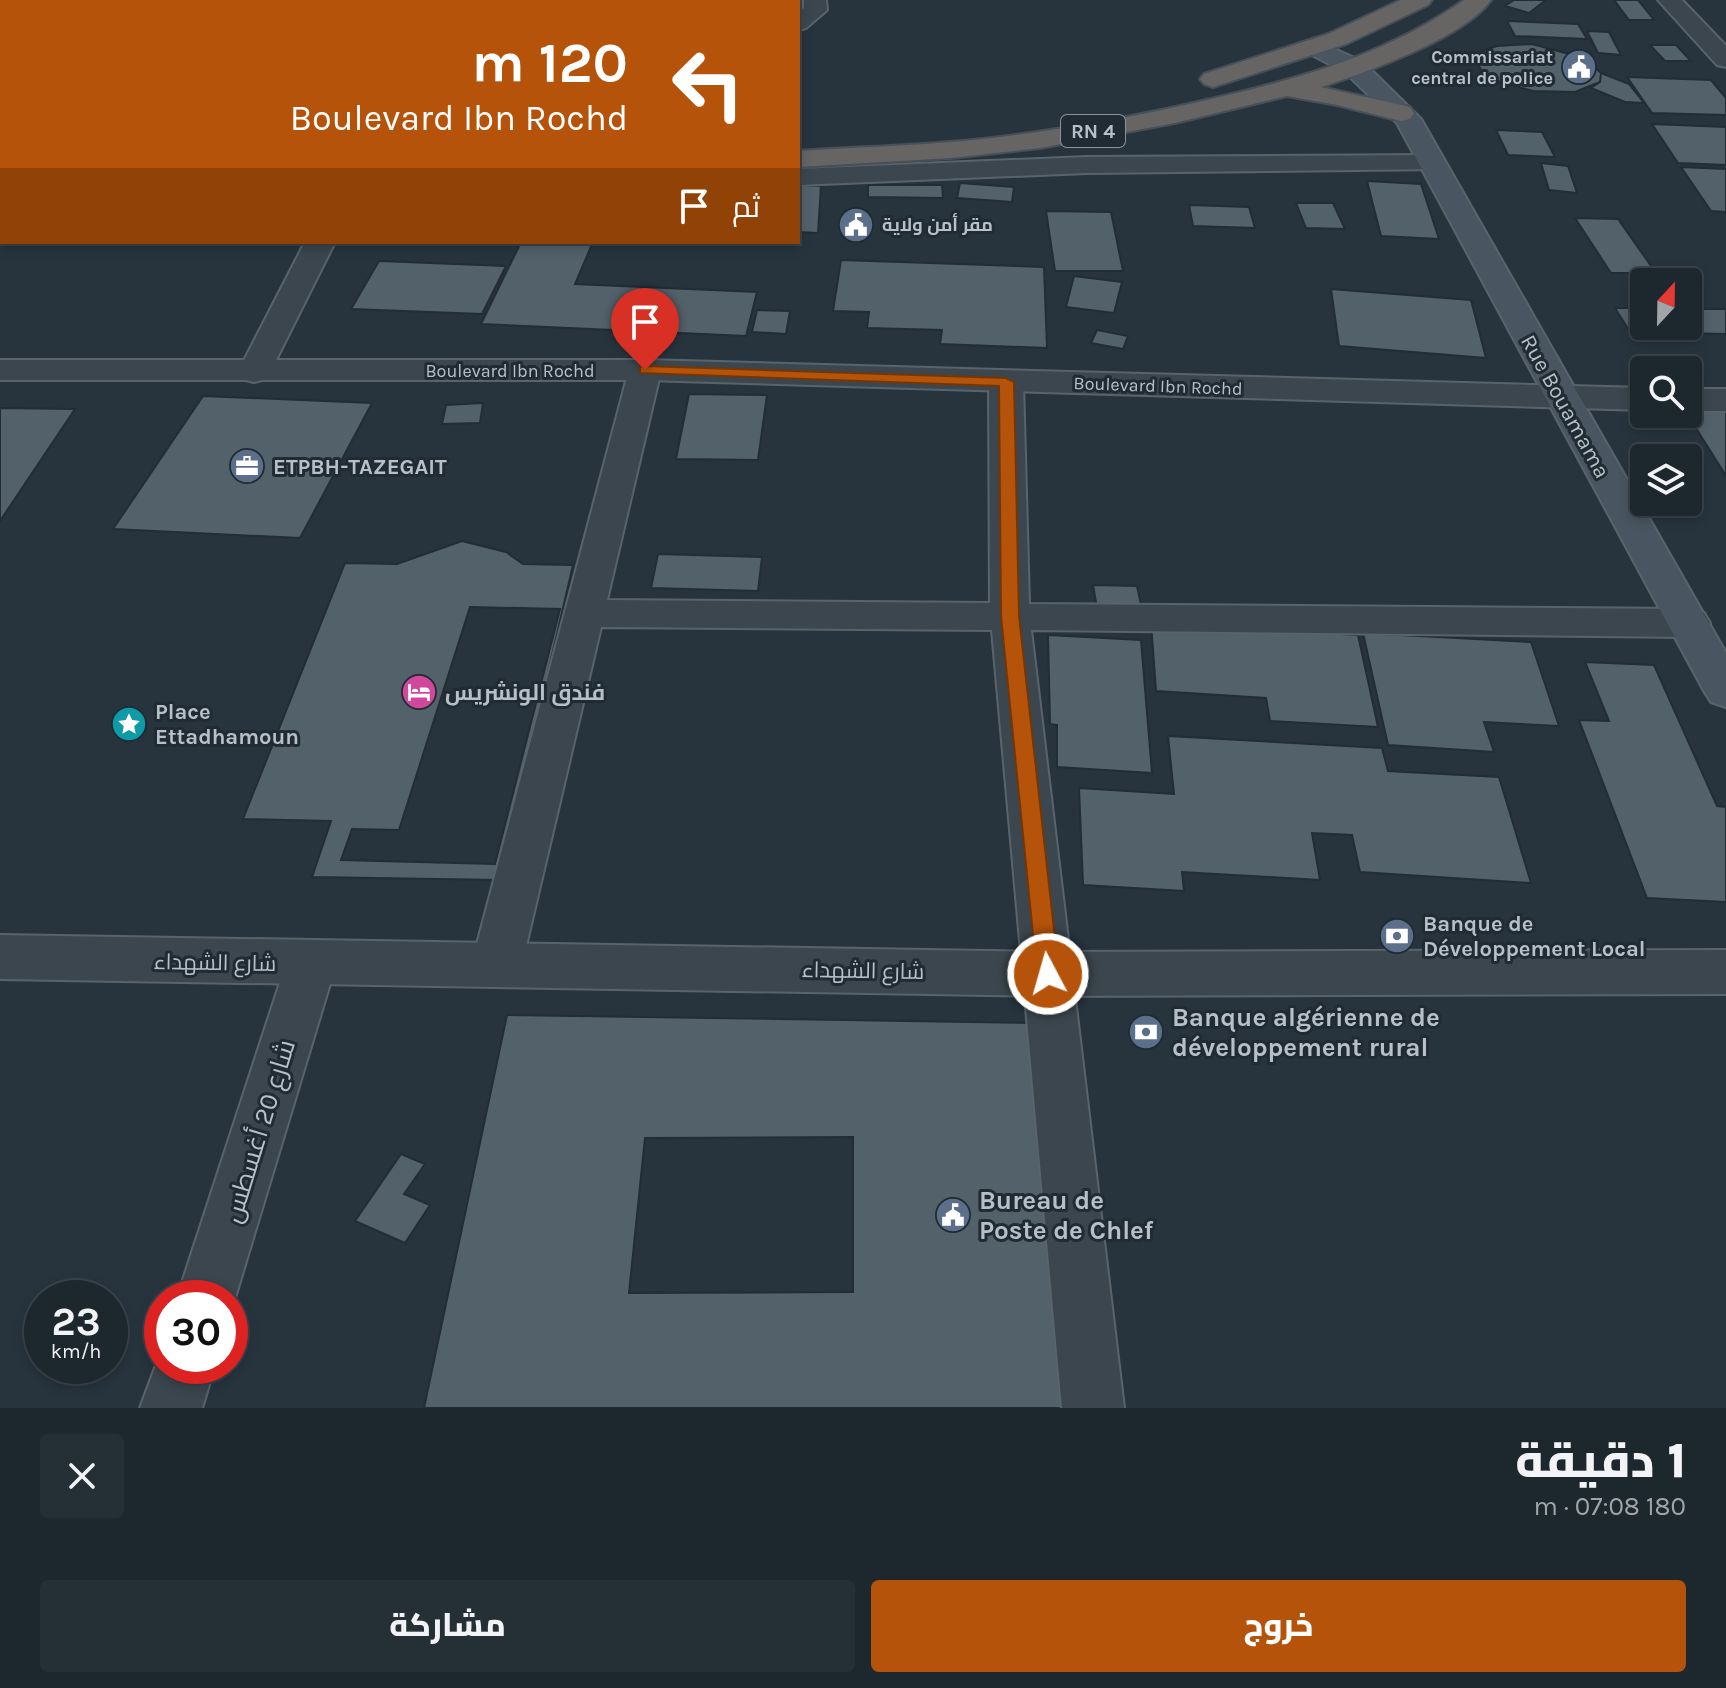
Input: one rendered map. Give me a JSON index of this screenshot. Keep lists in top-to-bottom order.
{
  "streets": {
    "highway": ["RN 4"],
    "main road": ["Rue Bouamama"],
    "street": ["Boulevard Ibn Rochd", "شارع الشهداء", "شارع 20 أغسطس"]
  },
  "crossings": [
    ["Boulevard Ibn Rochd", "Rue Bouamama"],
    ["شارع الشهداء", "شارع 20 أغسطس"]
  ],
  "places": {
    "public building": ["Commissariat central de police", "مقر أمن ولاية", "Bureau de Poste de Chlef"],
    "office": ["ETPBH-TAZEGAIT"],
    "hotel": ["فندق الونشريس"],
    "place": ["Place Ettadhamoun"],
    "bank": ["Banque de Développement Local", "Banque algérienne de développement rural"]
  },
  "north": "top",
  "page": {
    "turn": ["120 m", "Boulevard Ibn Rochd"],
    "then": "ثم",
    "speed": "23 km/h",
    "limit": "30",
    "heading": ["1 دقيقة", "180 m · 07:08"],
    "buttons": ["خروج", "مشاركة"]
  }
}
